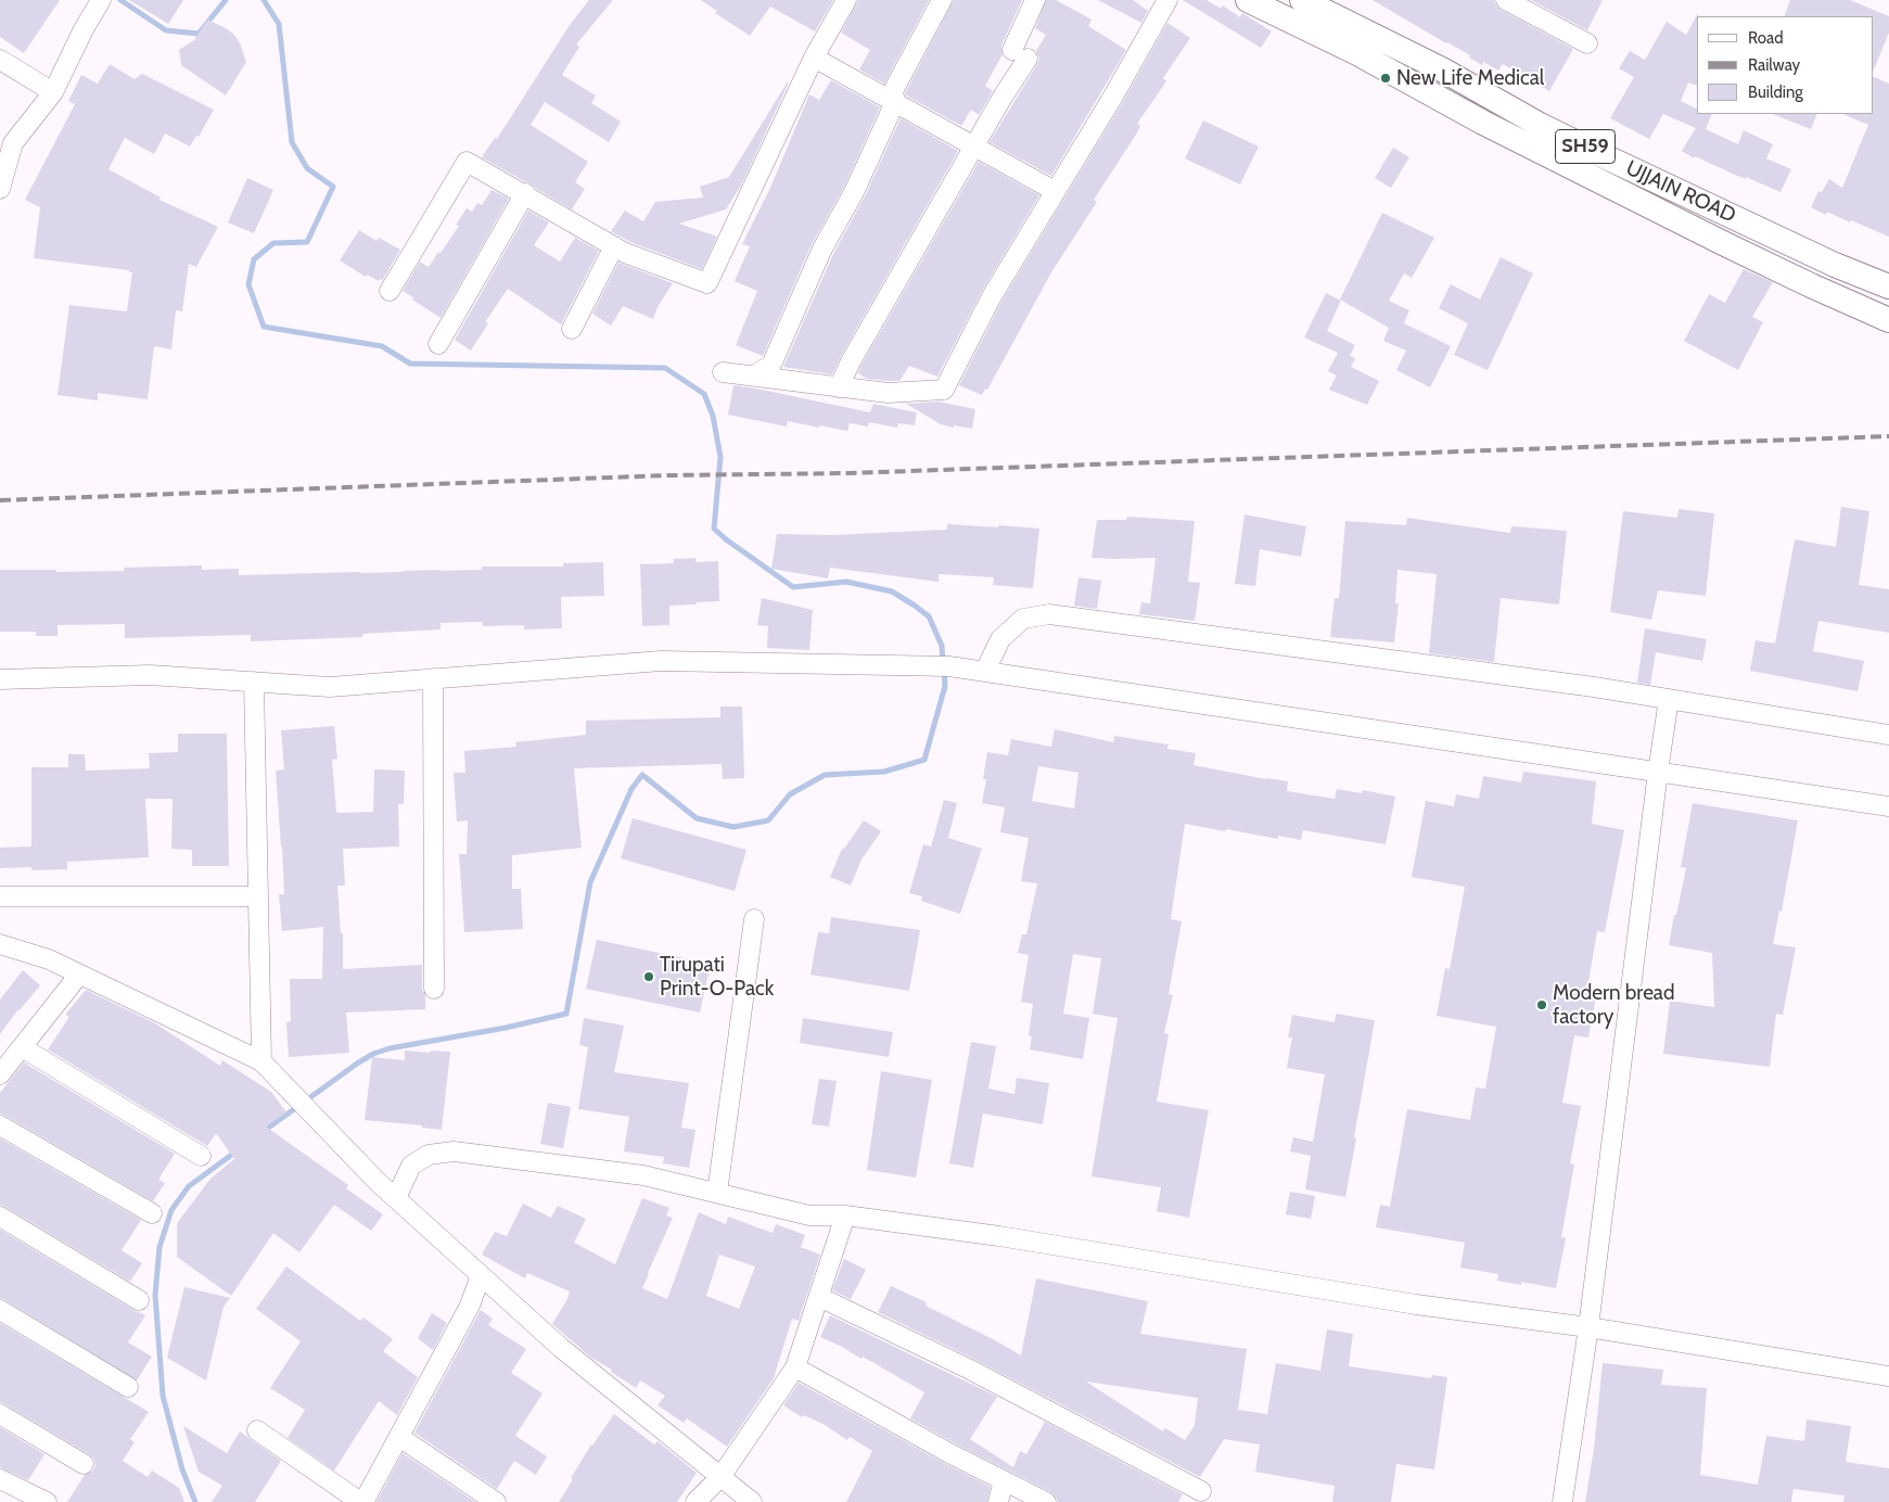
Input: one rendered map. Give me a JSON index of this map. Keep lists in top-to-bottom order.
{
  "streets": {
    "main road": ["SH59", "UJJAIN ROAD"]
  },
  "places": ["New Life Medical", "Tirupati Print-O-Pack", "Modern bread factory"],
  "legend": ["Road", "Railway", "Building"]
}
